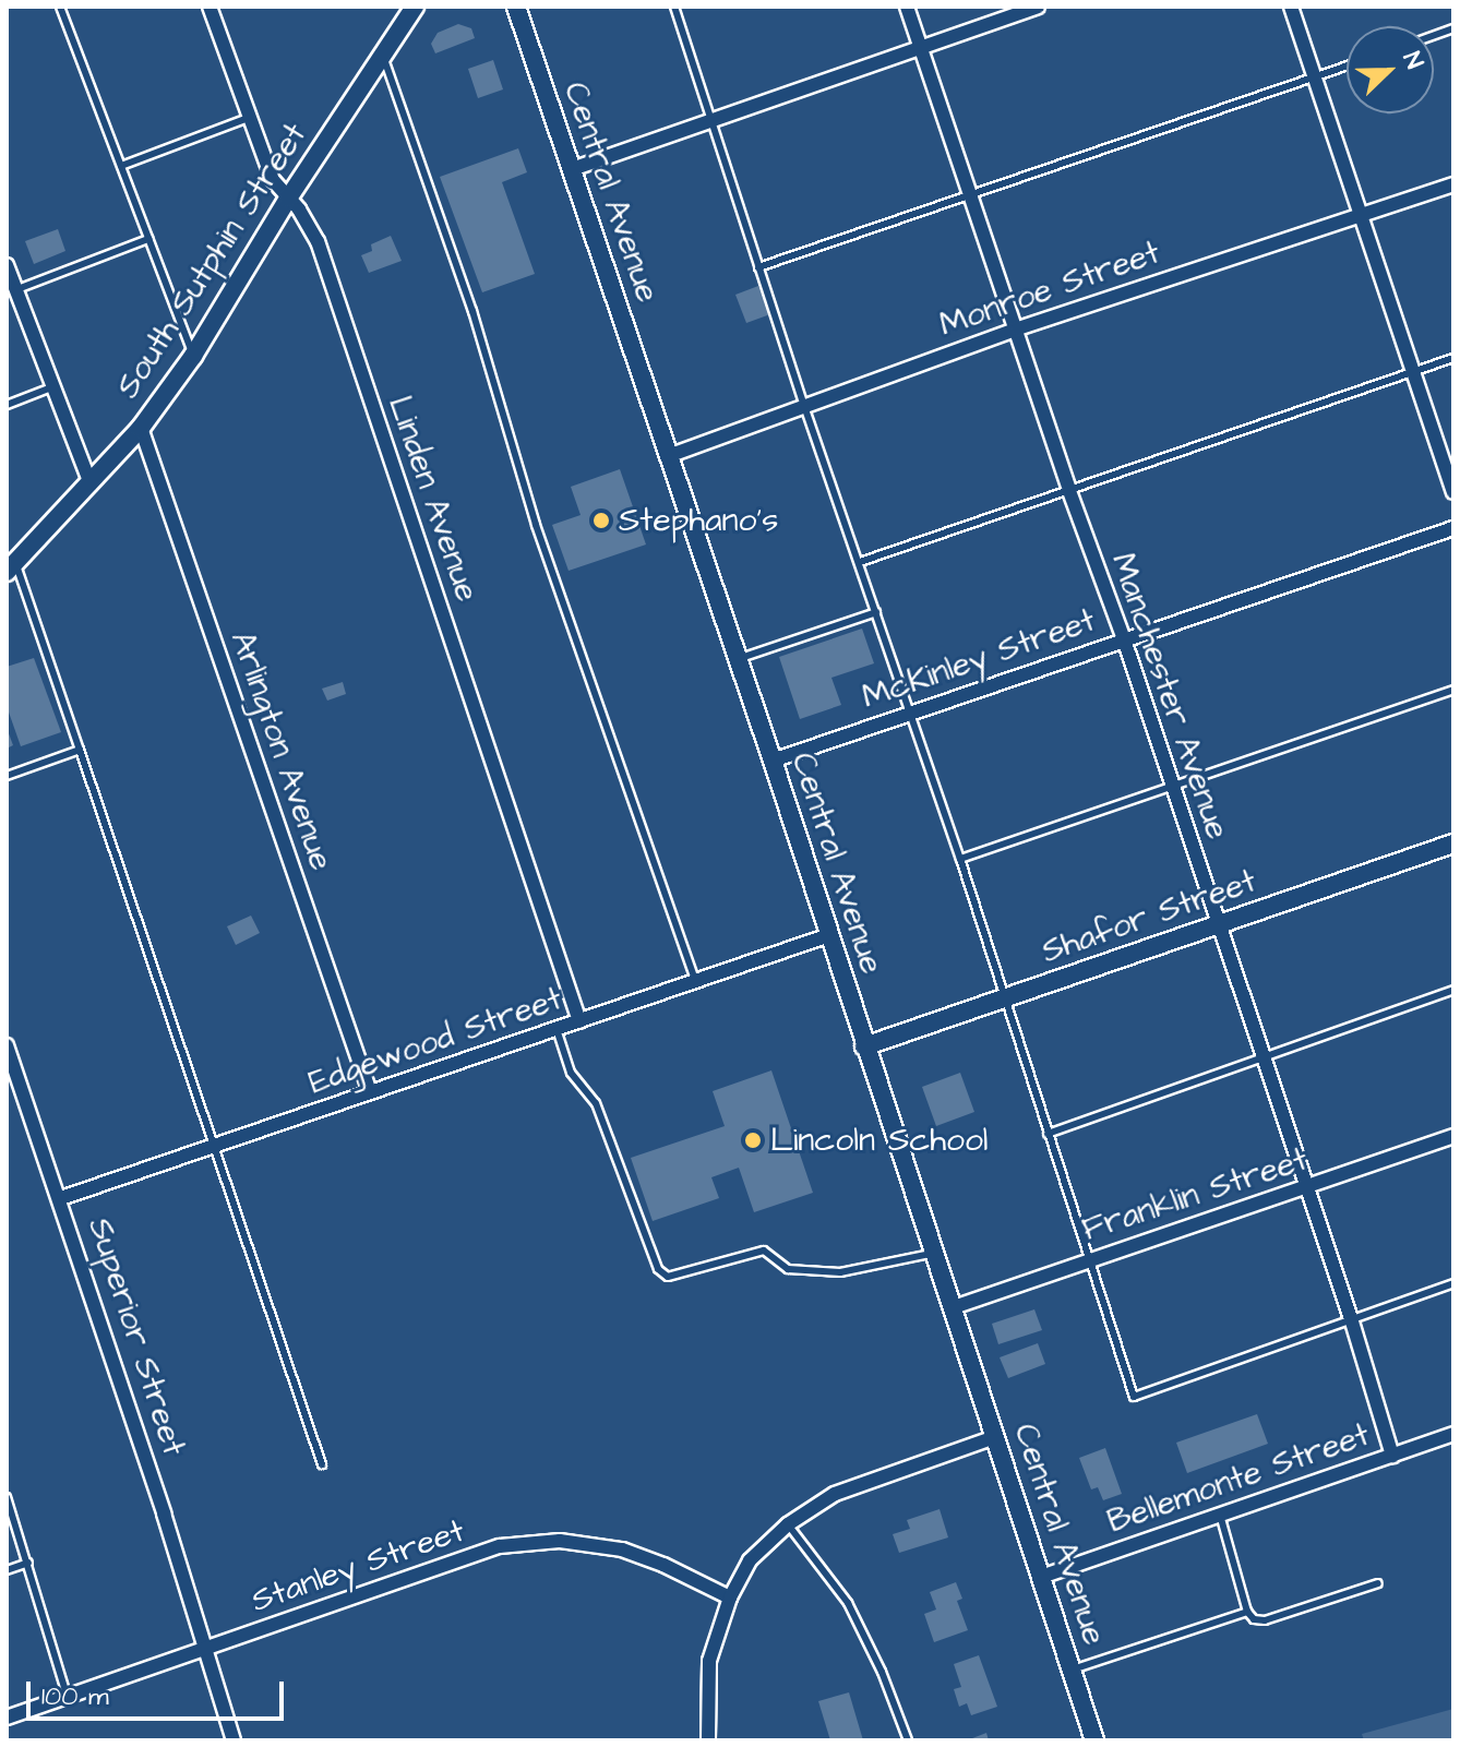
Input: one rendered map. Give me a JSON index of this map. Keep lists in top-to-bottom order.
{
  "streets": {
    "street": [
      "Central Avenue",
      "South Sutphin Street",
      "Monroe Street",
      "Linden Avenue",
      "McKinley Street",
      "Manchester Avenue",
      "Arlington Avenue",
      "Shafor Street",
      "Edgewood Street",
      "Franklin Street",
      "Superior Street",
      "Bellemonte Street",
      "Stanley Street"
    ]
  },
  "crossings": [
    ["Central Avenue", "Monroe Street"],
    ["Central Avenue", "McKinley Street"],
    ["Central Avenue", "Shafor Street"],
    ["Central Avenue", "Edgewood Street"],
    ["Central Avenue", "Franklin Street"],
    ["Central Avenue", "Bellemonte Street"],
    ["South Sutphin Street", "Linden Avenue"],
    ["South Sutphin Street", "Arlington Avenue"],
    ["Monroe Street", "Manchester Avenue"],
    ["Linden Avenue", "Edgewood Street"],
    ["McKinley Street", "Manchester Avenue"],
    ["Manchester Avenue", "Shafor Street"],
    ["Manchester Avenue", "Franklin Street"],
    ["Manchester Avenue", "Bellemonte Street"],
    ["Arlington Avenue", "Edgewood Street"],
    ["Edgewood Street", "Superior Street"],
    ["Superior Street", "Stanley Street"]
  ],
  "places": ["Stephano’s", "Lincoln School"],
  "scale_bar": "100 m",
  "north": "top right"
}
